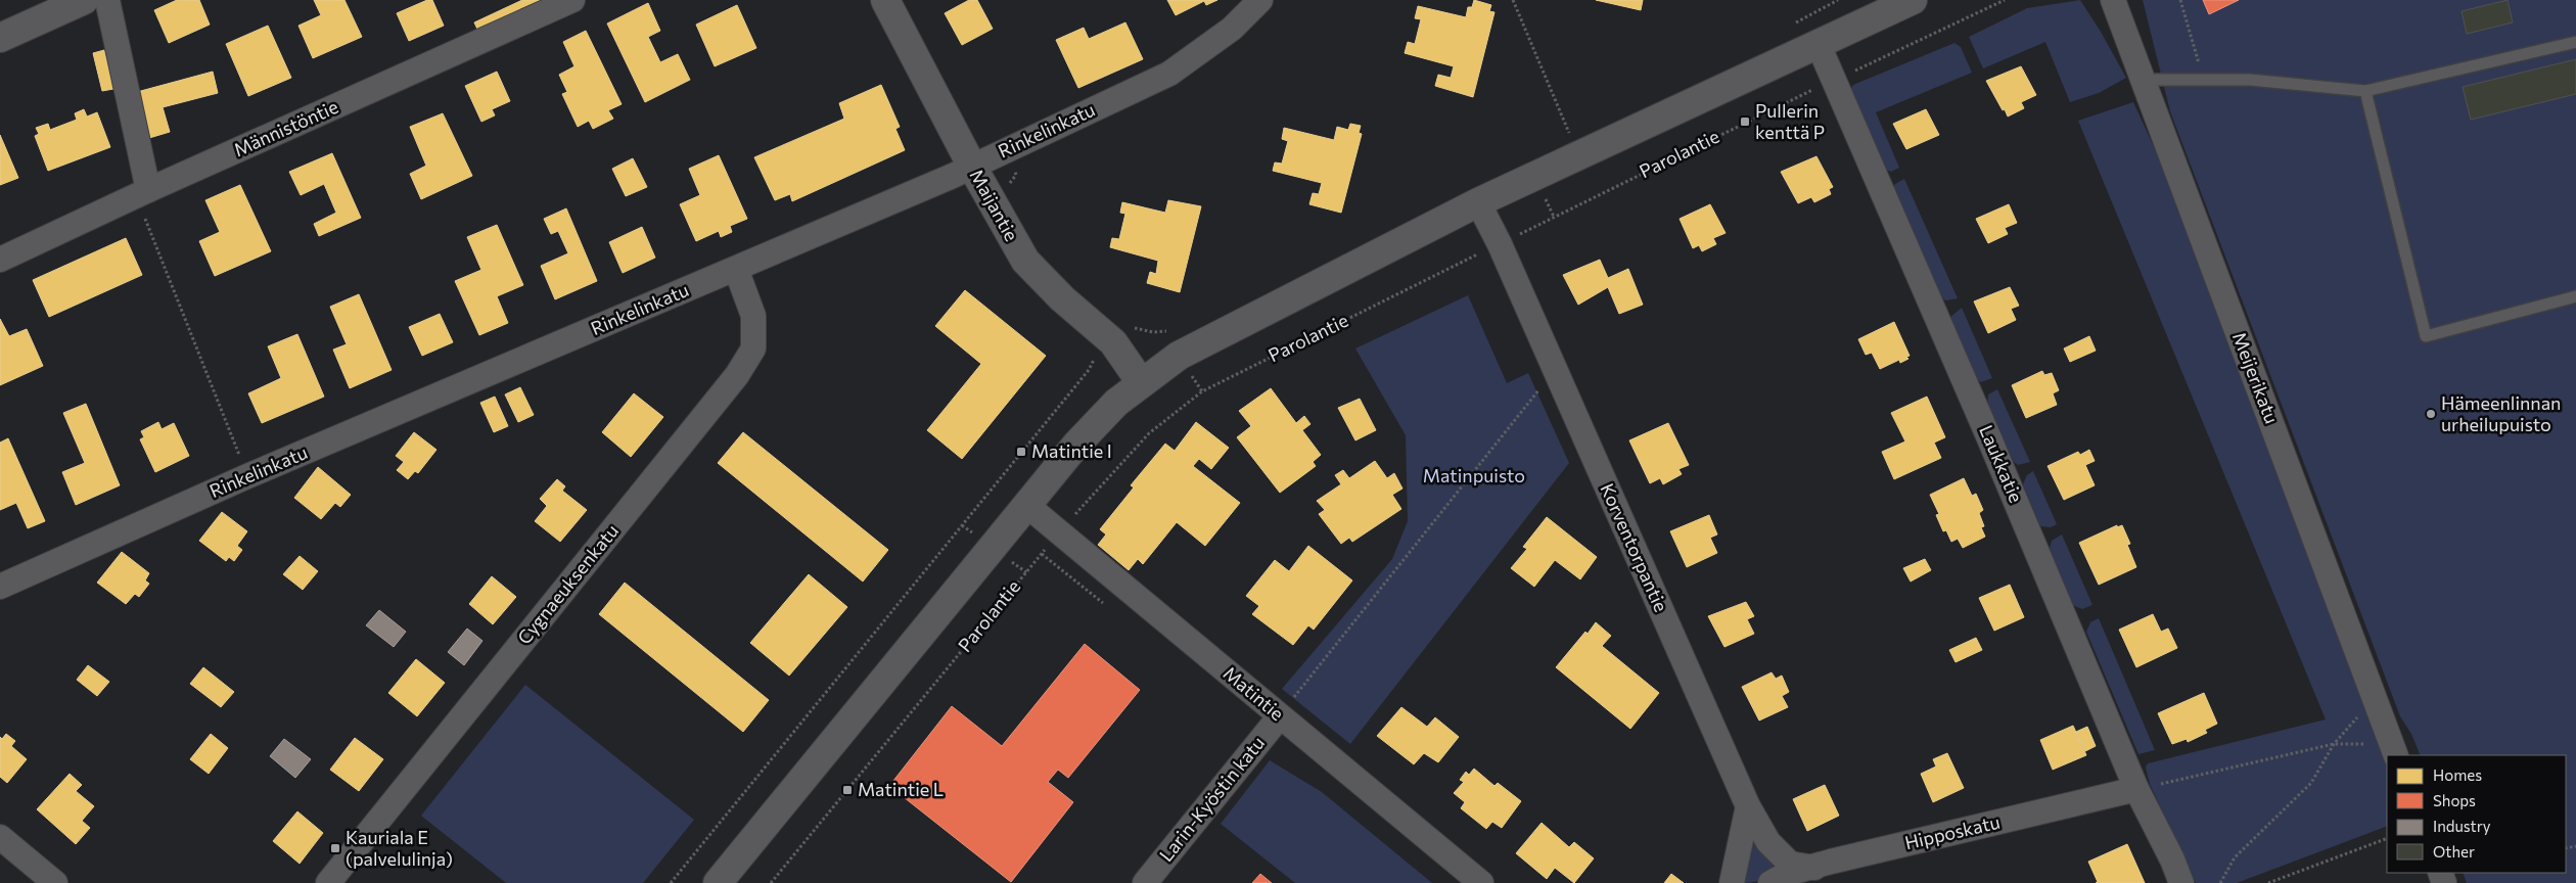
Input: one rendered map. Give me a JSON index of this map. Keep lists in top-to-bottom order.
{
  "streets": {
    "main road": ["Maijantie"],
    "street": [
      "Männistöntie",
      "Rinkelinkatu",
      "Meijerikatu",
      "Laukkatie",
      "Korventorpantie",
      "Cygnaeuksenkatu",
      "Matintie",
      "Larin-Kyöstin katu",
      "Hipposkatu"
    ],
    "path": ["Parolantie"]
  },
  "crossings": [
    ["Rinkelinkatu", "Maijantie"],
    ["Rinkelinkatu", "Cygnaeuksenkatu"],
    ["Parolantie", "Laukkatie"],
    ["Parolantie", "Korventorpantie"],
    ["Parolantie", "Matintie"],
    ["Laukkatie", "Hipposkatu"],
    ["Korventorpantie", "Hipposkatu"],
    ["Matintie", "Larin-Kyöstin katu"]
  ],
  "parks": ["Matinpuisto"],
  "places": {
    "transit": [
      "Pullerin kenttä P",
      "Matintie I",
      "Matintie L",
      "Kauriala E (palvelulinja)"
    ],
    "other": ["Hämeenlinnan urheilupuisto"]
  },
  "legend": [
    "Homes",
    "Shops",
    "Industry",
    "Other"
  ]
}
